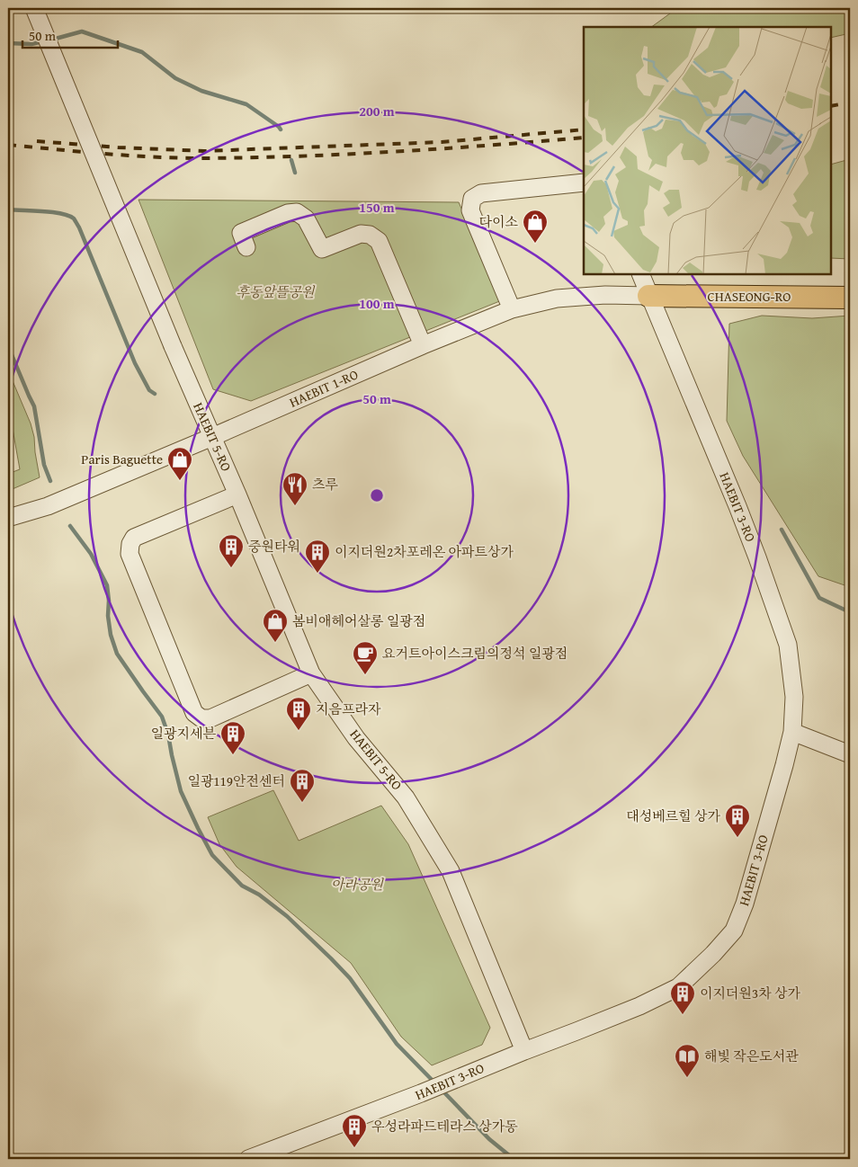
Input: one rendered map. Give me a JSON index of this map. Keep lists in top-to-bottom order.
{
  "streets": {
    "main road": ["CHASEONG-RO"],
    "street": ["HAEBIT 1-RO", "HAEBIT 5-RO", "HAEBIT 3-RO"]
  },
  "crossings": [
    ["CHASEONG-RO", "HAEBIT 1-RO"],
    ["CHASEONG-RO", "HAEBIT 3-RO"],
    ["HAEBIT 1-RO", "HAEBIT 5-RO"],
    ["HAEBIT 1-RO", "HAEBIT 3-RO"],
    ["HAEBIT 5-RO", "HAEBIT 3-RO"]
  ],
  "parks": ["후동앞뜰공원", "아라공원"],
  "places": {
    "shop": ["다이소", "Paris Baguette", "봄비애헤어살롱 일광점"],
    "restaurant": ["츠루"],
    "building": [
      "중원타워",
      "이지더원2차포레온 아파트상가",
      "지음프라자",
      "일광지세븐",
      "일광119안전센터",
      "대성베르힐 상가",
      "이지더원3차 상가",
      "우성라파드테라스 상가동"
    ],
    "cafe": ["요거트아이스크림의정석 일광점"],
    "library": ["해빛 작은도서관"]
  },
  "scale_bar": "50 m",
  "rings": [
    "200 m",
    "150 m",
    "100 m",
    "50 m"
  ]
}
